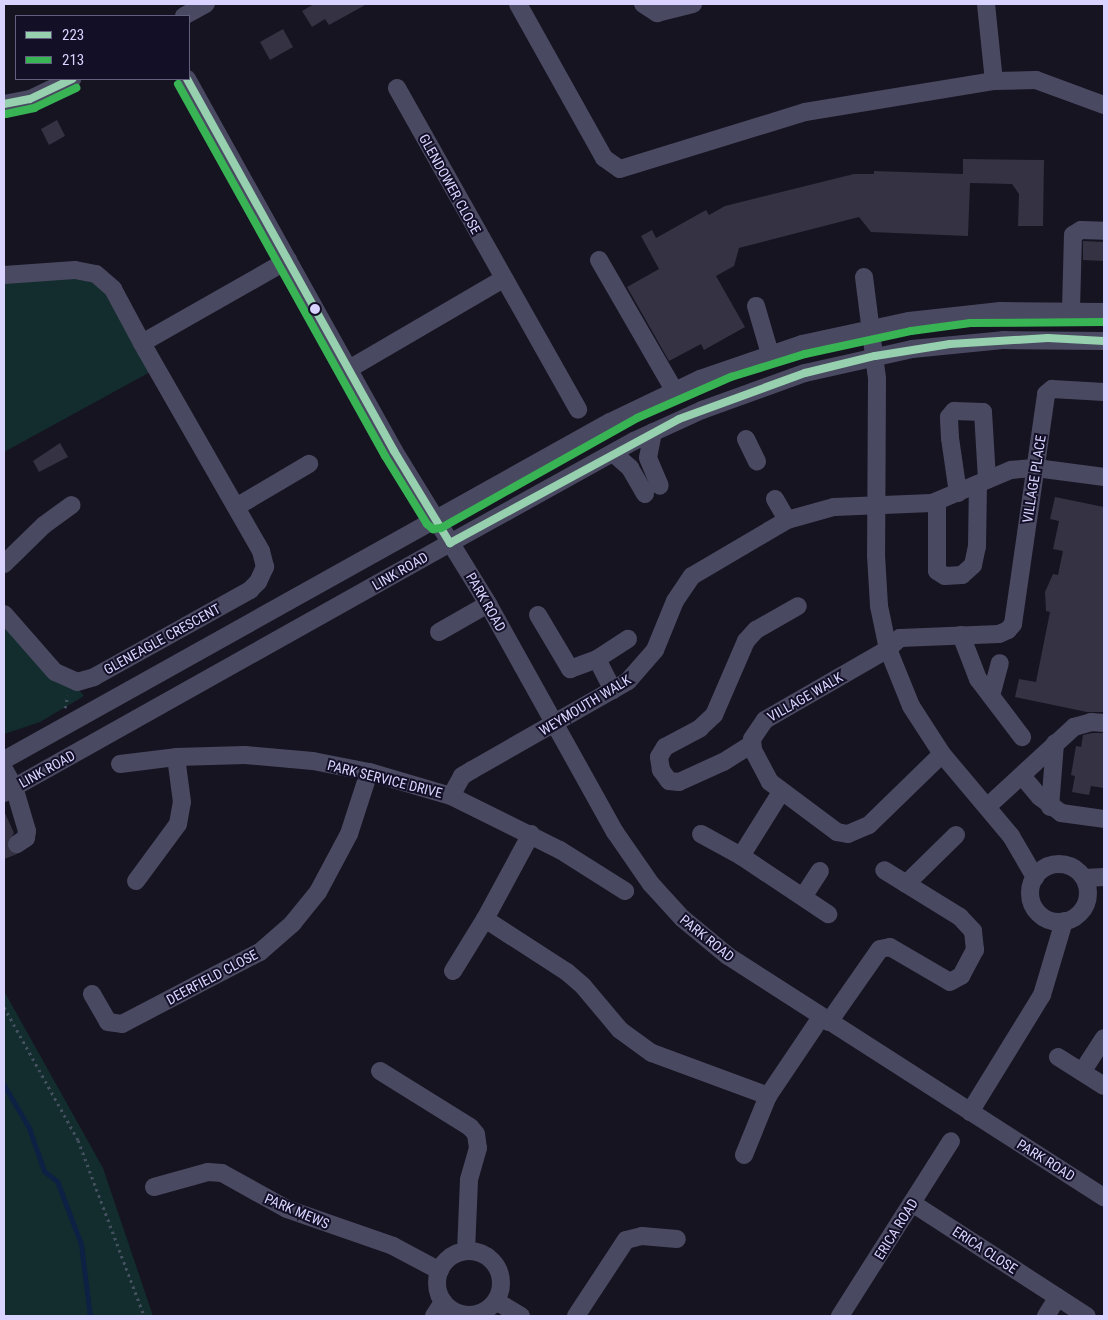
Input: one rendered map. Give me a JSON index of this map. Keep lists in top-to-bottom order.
{
  "streets": {
    "street": [
      "GLENDOWER CLOSE",
      "VILLAGE PLACE",
      "LINK ROAD",
      "PARK ROAD",
      "GLENEAGLE CRESCENT",
      "VILLAGE WALK",
      "WEYMOUTH WALK",
      "PARK SERVICE DRIVE",
      "DEERFIELD CLOSE",
      "PARK MEWS",
      "ERICA ROAD",
      "ERICA CLOSE"
    ]
  },
  "crossings": [
    ["VILLAGE PLACE", "VILLAGE WALK"],
    ["VILLAGE PLACE", "WEYMOUTH WALK"],
    ["LINK ROAD", "PARK ROAD"],
    ["PARK ROAD", "WEYMOUTH WALK"],
    ["WEYMOUTH WALK", "PARK SERVICE DRIVE"],
    ["PARK SERVICE DRIVE", "DEERFIELD CLOSE"],
    ["ERICA ROAD", "ERICA CLOSE"]
  ],
  "lines": ["transit line 223", "transit line 213"],
  "legend": ["223", "213"]
}
